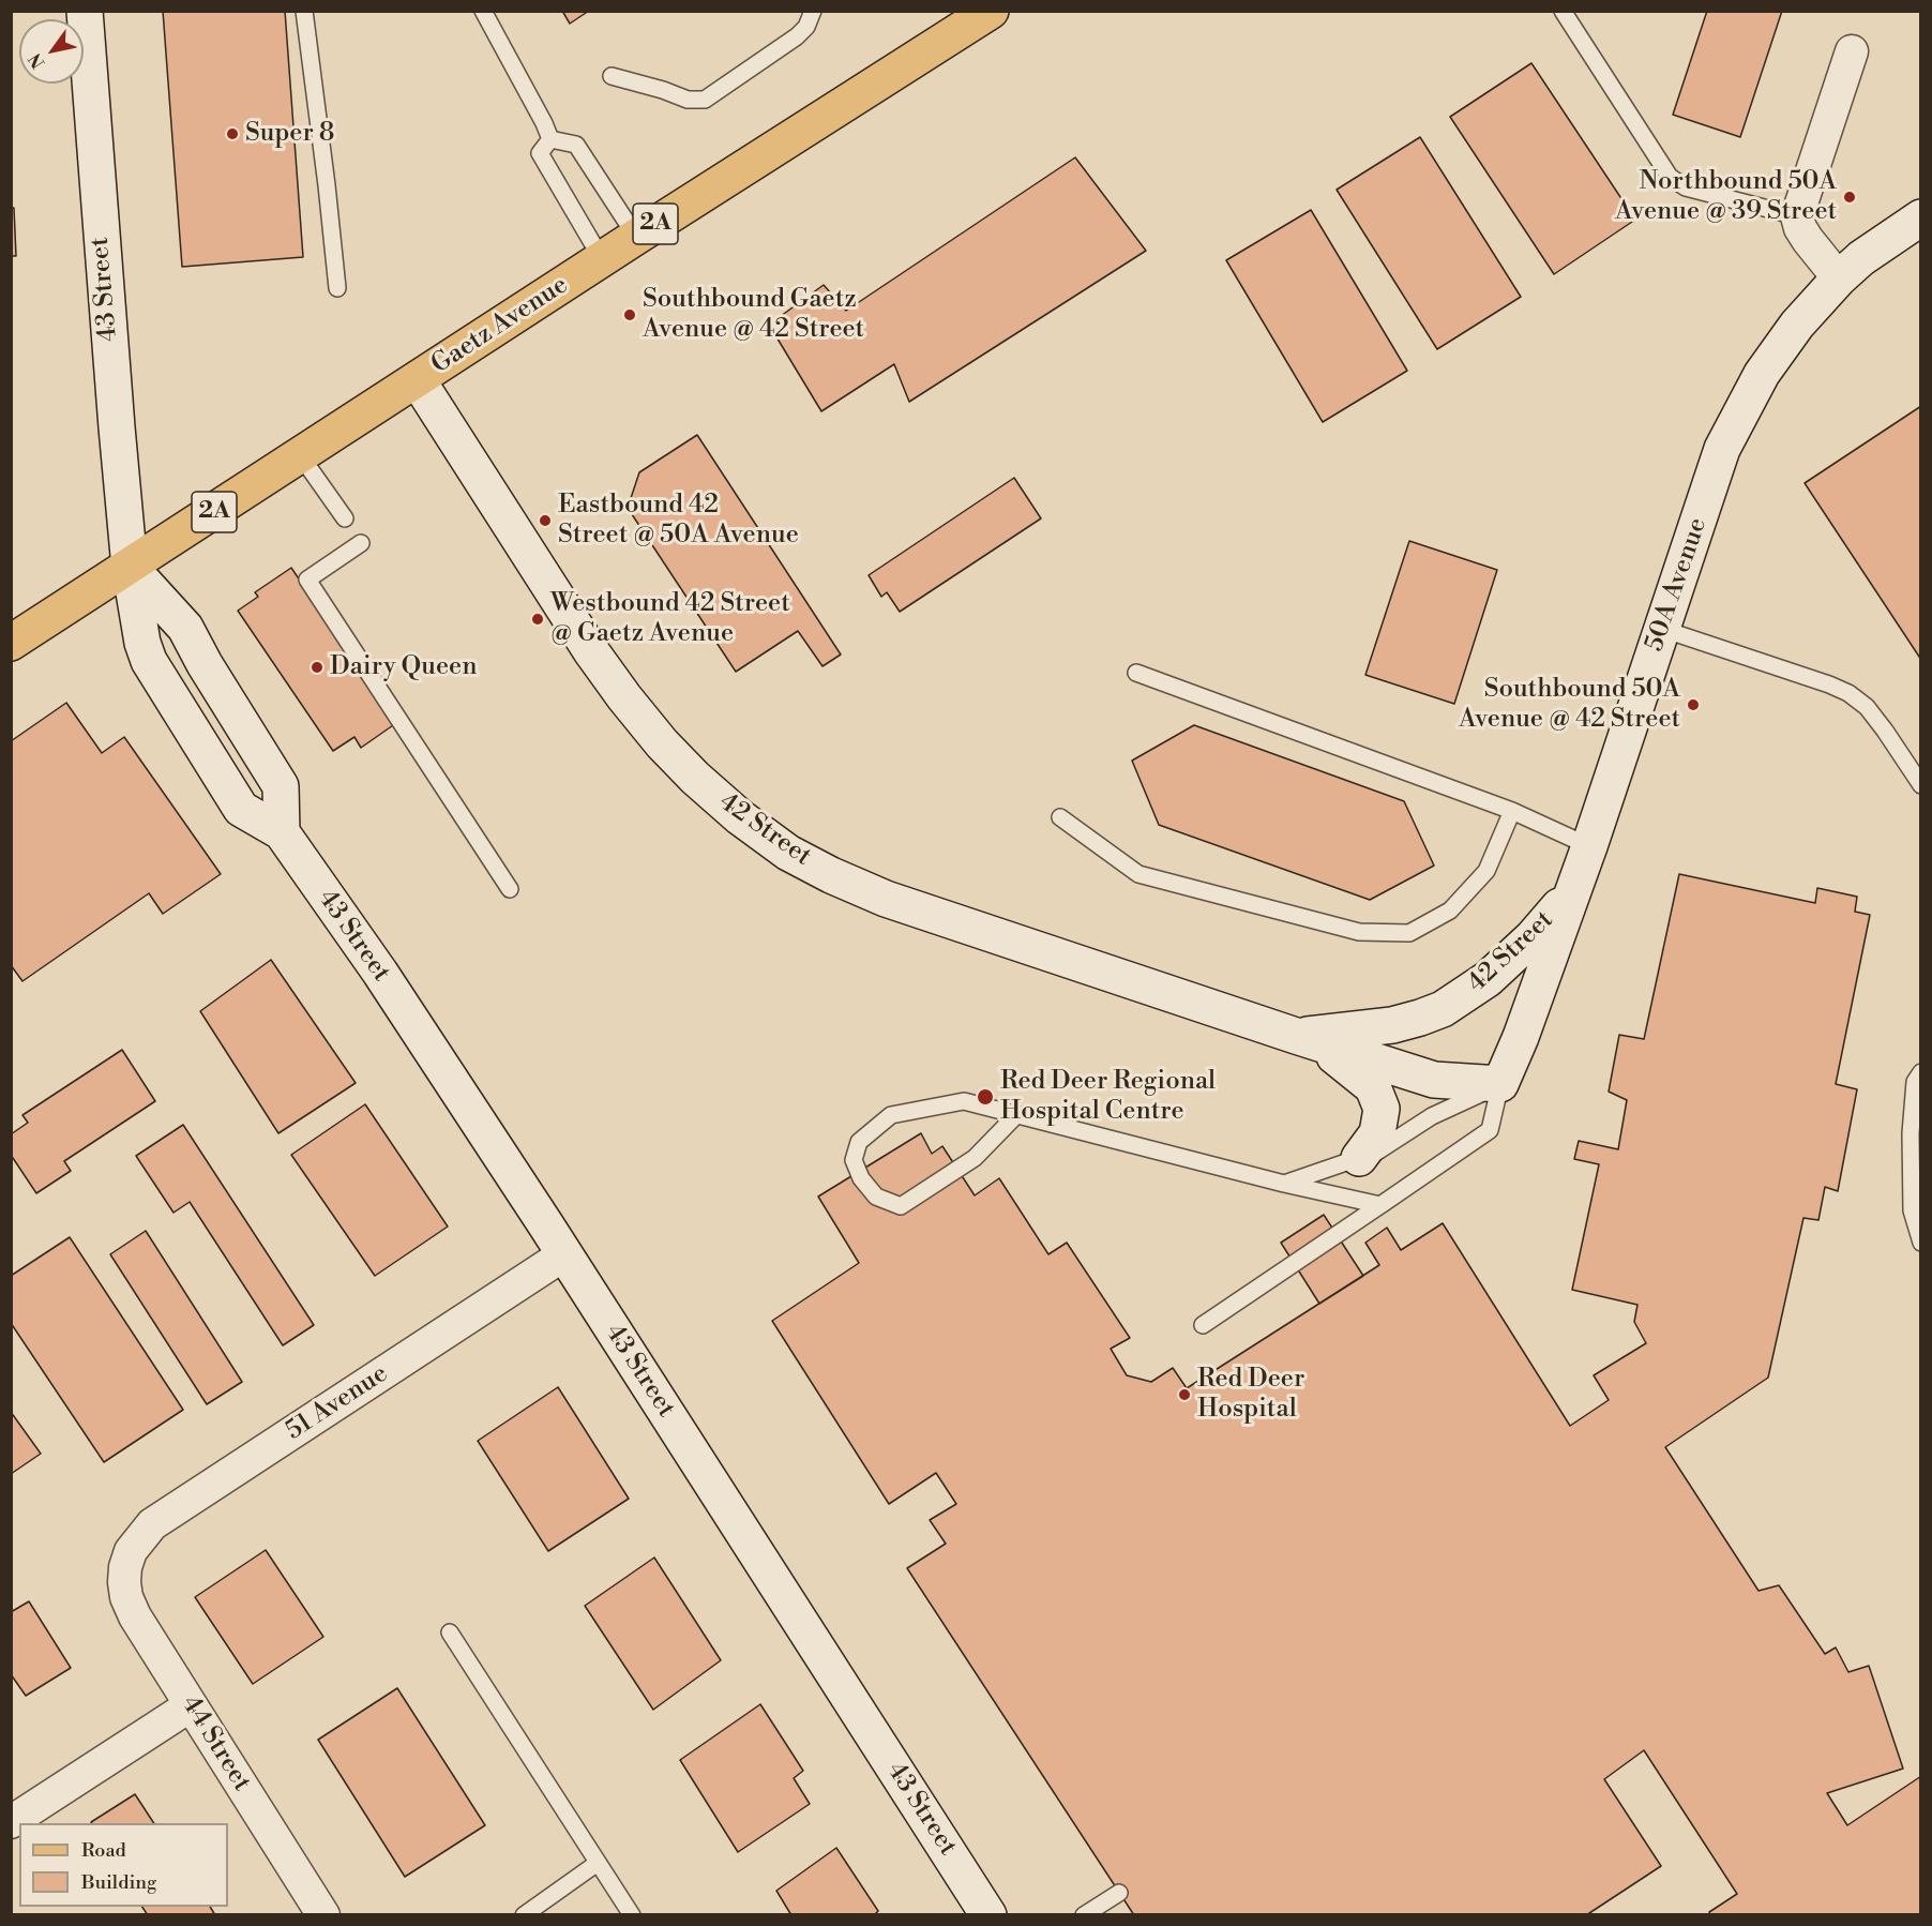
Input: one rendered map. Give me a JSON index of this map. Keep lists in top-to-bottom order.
{
  "streets": {
    "main road": ["2A", "Gaetz Avenue"],
    "street": [
      "43 Street",
      "50A Avenue",
      "42 Street",
      "51 Avenue",
      "44 Street"
    ]
  },
  "crossings": [
    ["43 Street", "Gaetz Avenue"],
    ["43 Street", "51 Avenue"],
    ["Gaetz Avenue", "42 Street"],
    ["50A Avenue", "42 Street"],
    ["51 Avenue", "44 Street"]
  ],
  "places": [
    "Super 8",
    "Northbound 50A Avenue @ 39 Street",
    "Southbound Gaetz Avenue @ 42 Street",
    "Eastbound 42 Street @ 50A Avenue",
    "Westbound 42 Street @ Gaetz Avenue",
    "Dairy Queen",
    "Southbound 50A Avenue @ 42 Street",
    "Red Deer Regional Hospital Centre",
    "Red Deer Hospital"
  ],
  "legend": ["Road", "Building"],
  "north": "bottom left"
}
